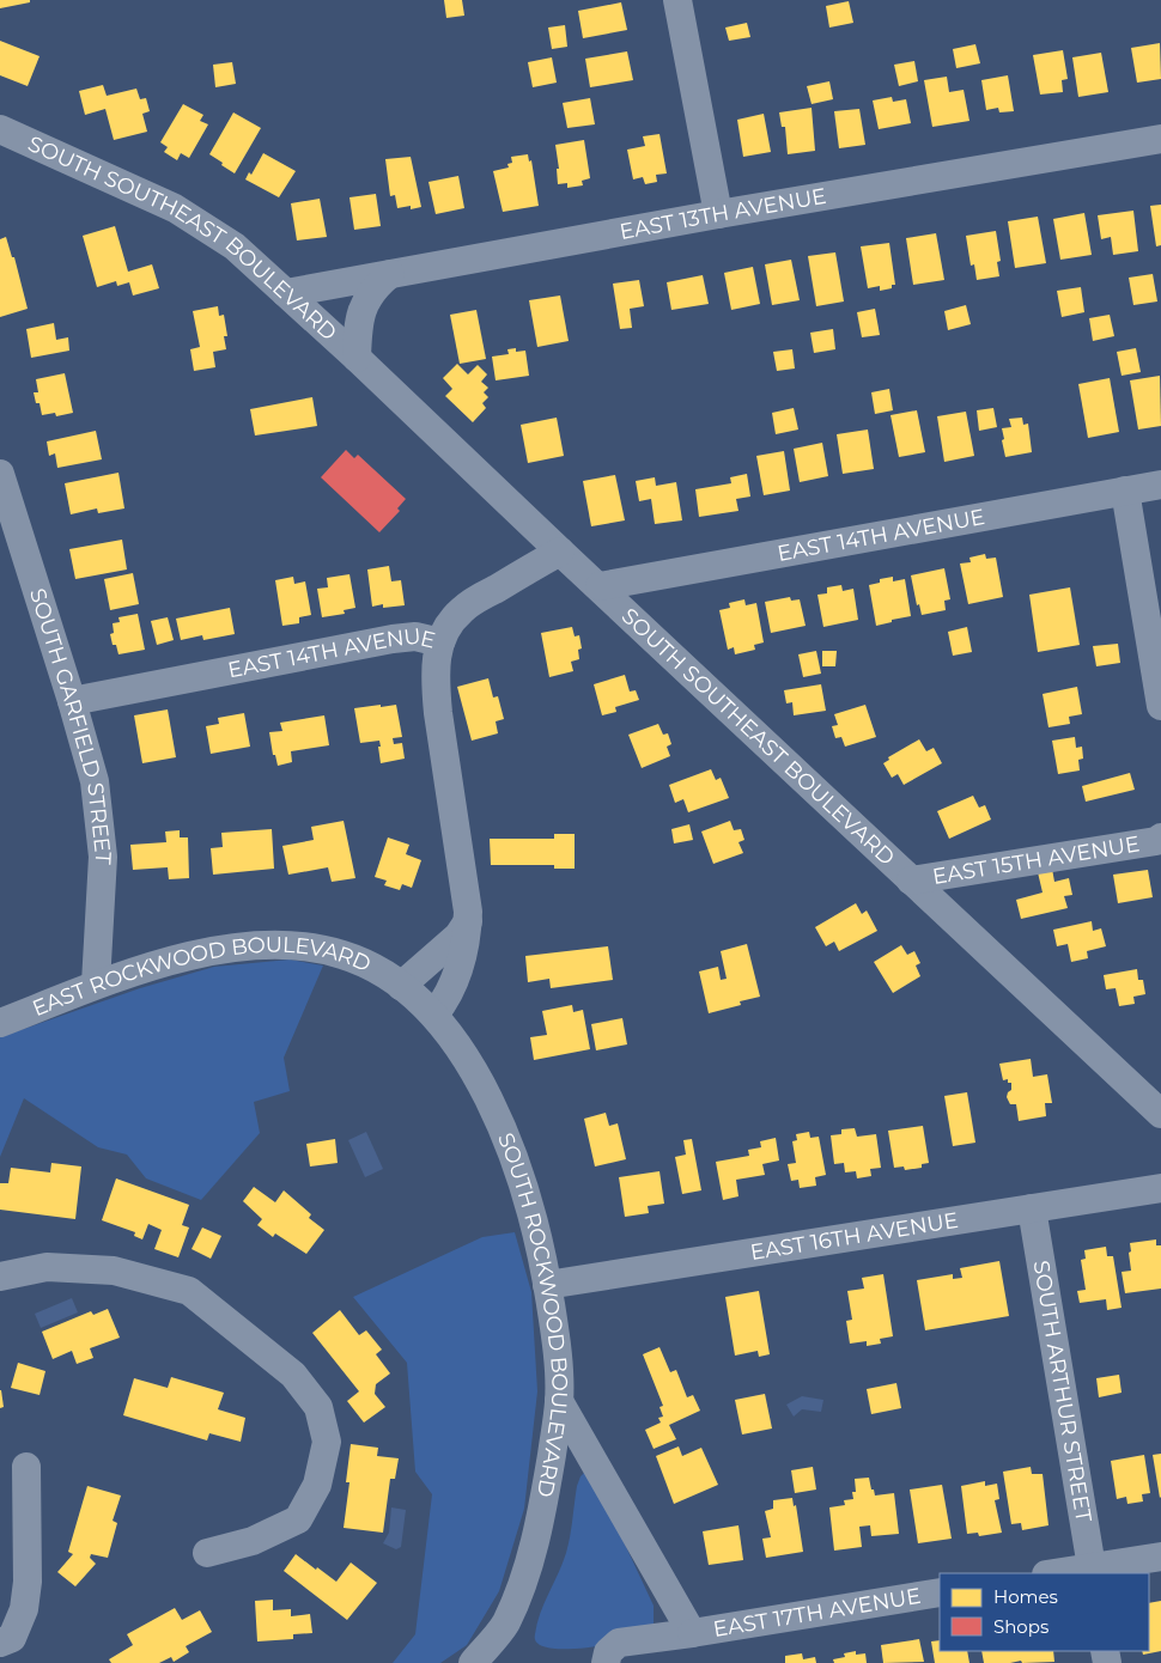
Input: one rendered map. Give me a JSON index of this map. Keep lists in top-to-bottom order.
{
  "streets": {
    "street": [
      "EAST 13TH AVENUE",
      "SOUTH SOUTHEAST BOULEVARD",
      "EAST 14TH AVENUE",
      "SOUTH GARFIELD STREET",
      "EAST 15TH AVENUE",
      "EAST ROCKWOOD BOULEVARD",
      "EAST 16TH AVENUE",
      "SOUTH ROCKWOOD BOULEVARD",
      "SOUTH ARTHUR STREET",
      "EAST 17TH AVENUE"
    ]
  },
  "crossings": [
    ["EAST 13TH AVENUE", "SOUTH SOUTHEAST BOULEVARD"],
    ["SOUTH SOUTHEAST BOULEVARD", "EAST 14TH AVENUE"],
    ["SOUTH SOUTHEAST BOULEVARD", "EAST 15TH AVENUE"],
    ["EAST 14TH AVENUE", "SOUTH GARFIELD STREET"],
    ["SOUTH GARFIELD STREET", "EAST ROCKWOOD BOULEVARD"],
    ["EAST ROCKWOOD BOULEVARD", "SOUTH ROCKWOOD BOULEVARD"],
    ["EAST 16TH AVENUE", "SOUTH ROCKWOOD BOULEVARD"],
    ["EAST 16TH AVENUE", "SOUTH ARTHUR STREET"]
  ],
  "legend": ["Homes", "Shops"]
}
